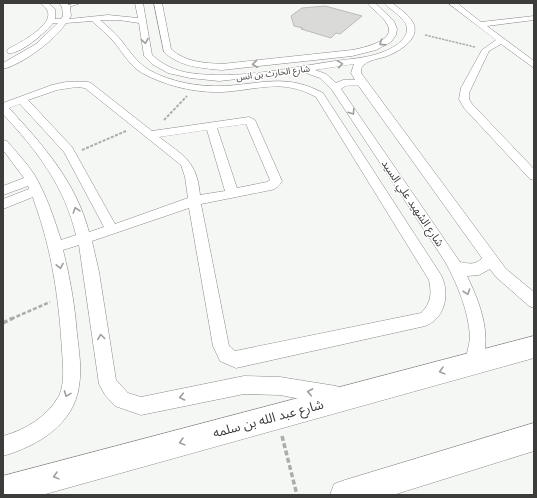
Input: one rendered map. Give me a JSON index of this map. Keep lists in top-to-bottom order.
{
  "streets": {
    "main road": ["شارع عبد الله بن سلمه"],
    "street": ["شارع الحارث بن انس", "شارع الشهيد علي السيد"]
  },
  "crossings": [
    ["شارع الحارث بن انس", "شارع الشهيد علي السيد"],
    ["شارع الشهيد علي السيد", "شارع عبد الله بن سلمه"]
  ]
}
